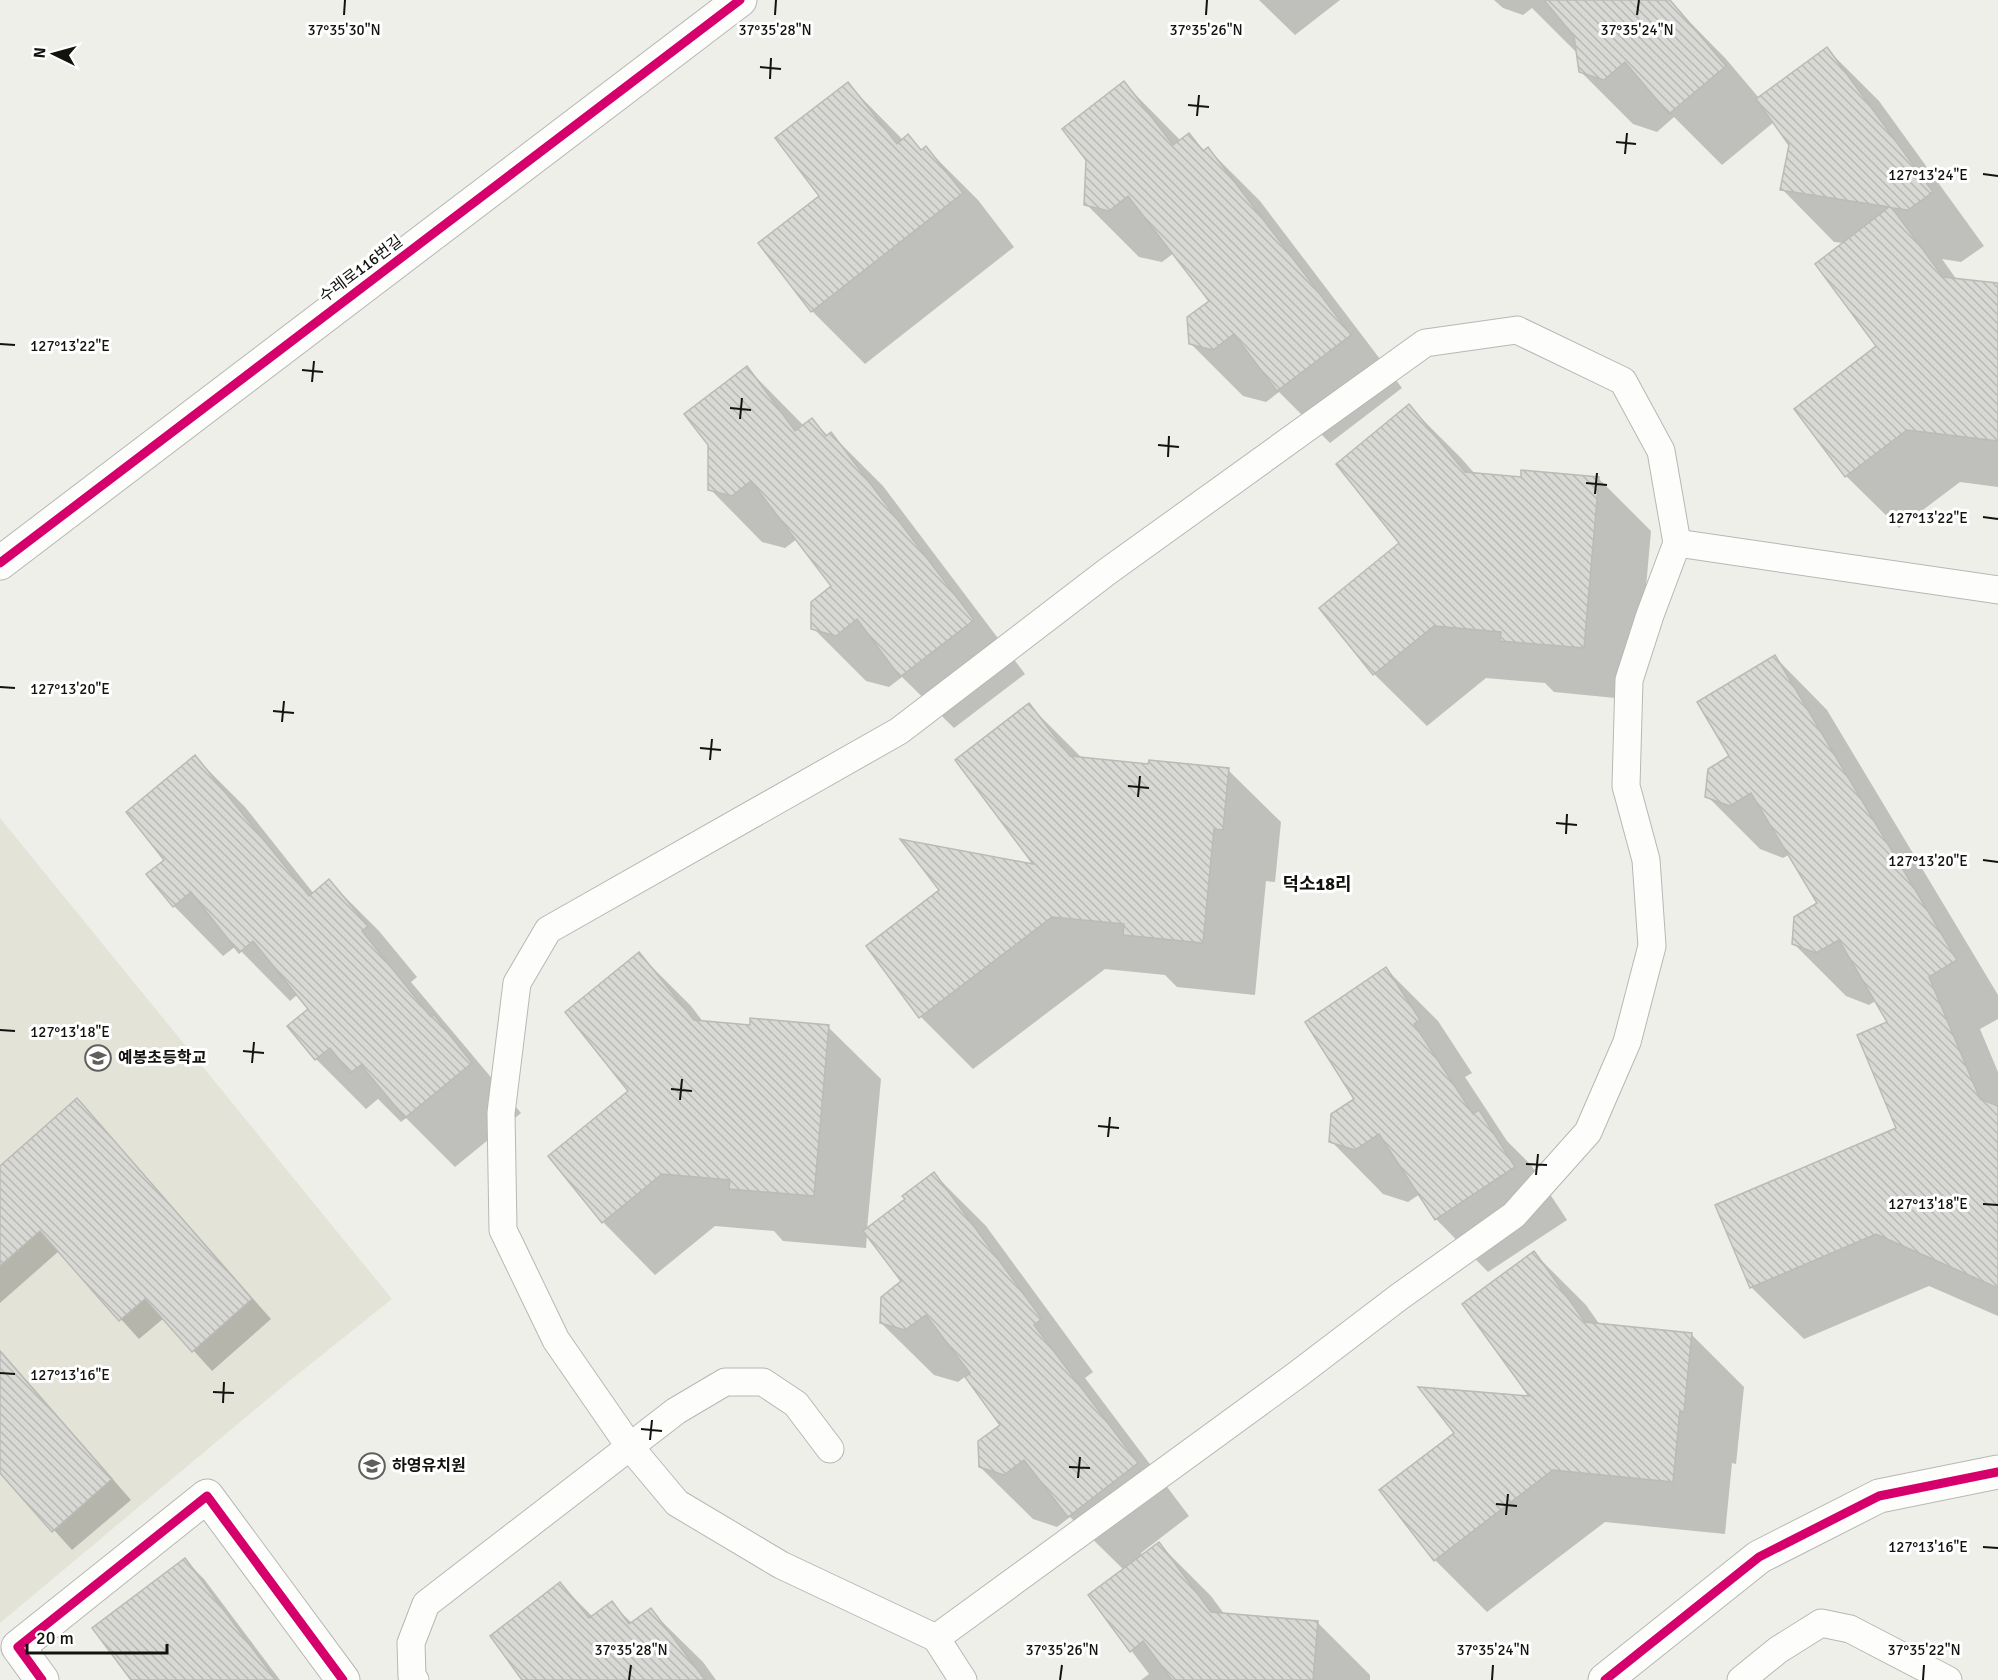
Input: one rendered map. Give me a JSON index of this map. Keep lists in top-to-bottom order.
{
  "streets": {
    "street": ["수레로116번길"]
  },
  "districts": ["덕소18리"],
  "places": {
    "school or university": ["예봉초등학교", "하영유치원"]
  },
  "scale_bar": "20 m",
  "north": "left",
  "coordinates": [
    "37°35'30\"N",
    "37°35'28\"N",
    "37°35'26\"N",
    "37°35'24\"N",
    "127°13'24\"E",
    "127°13'22\"E",
    "127°13'20\"E",
    "127°13'18\"E",
    "127°13'16\"E",
    "37°35'22\"N"
  ]
}
